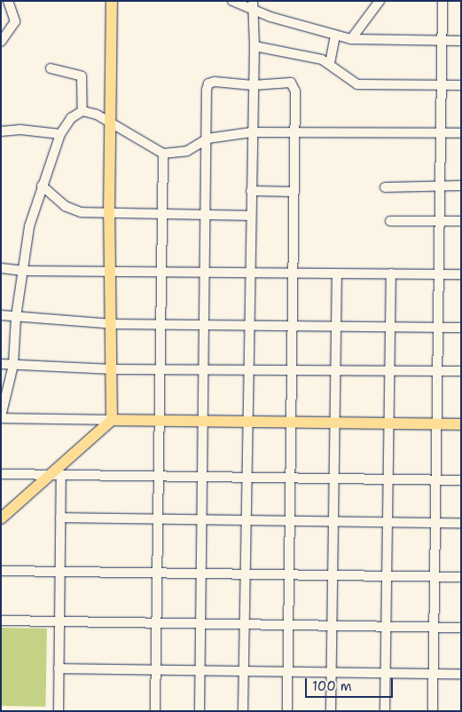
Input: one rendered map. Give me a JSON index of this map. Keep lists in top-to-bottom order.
{
  "scale_bar": "100 m"
}
